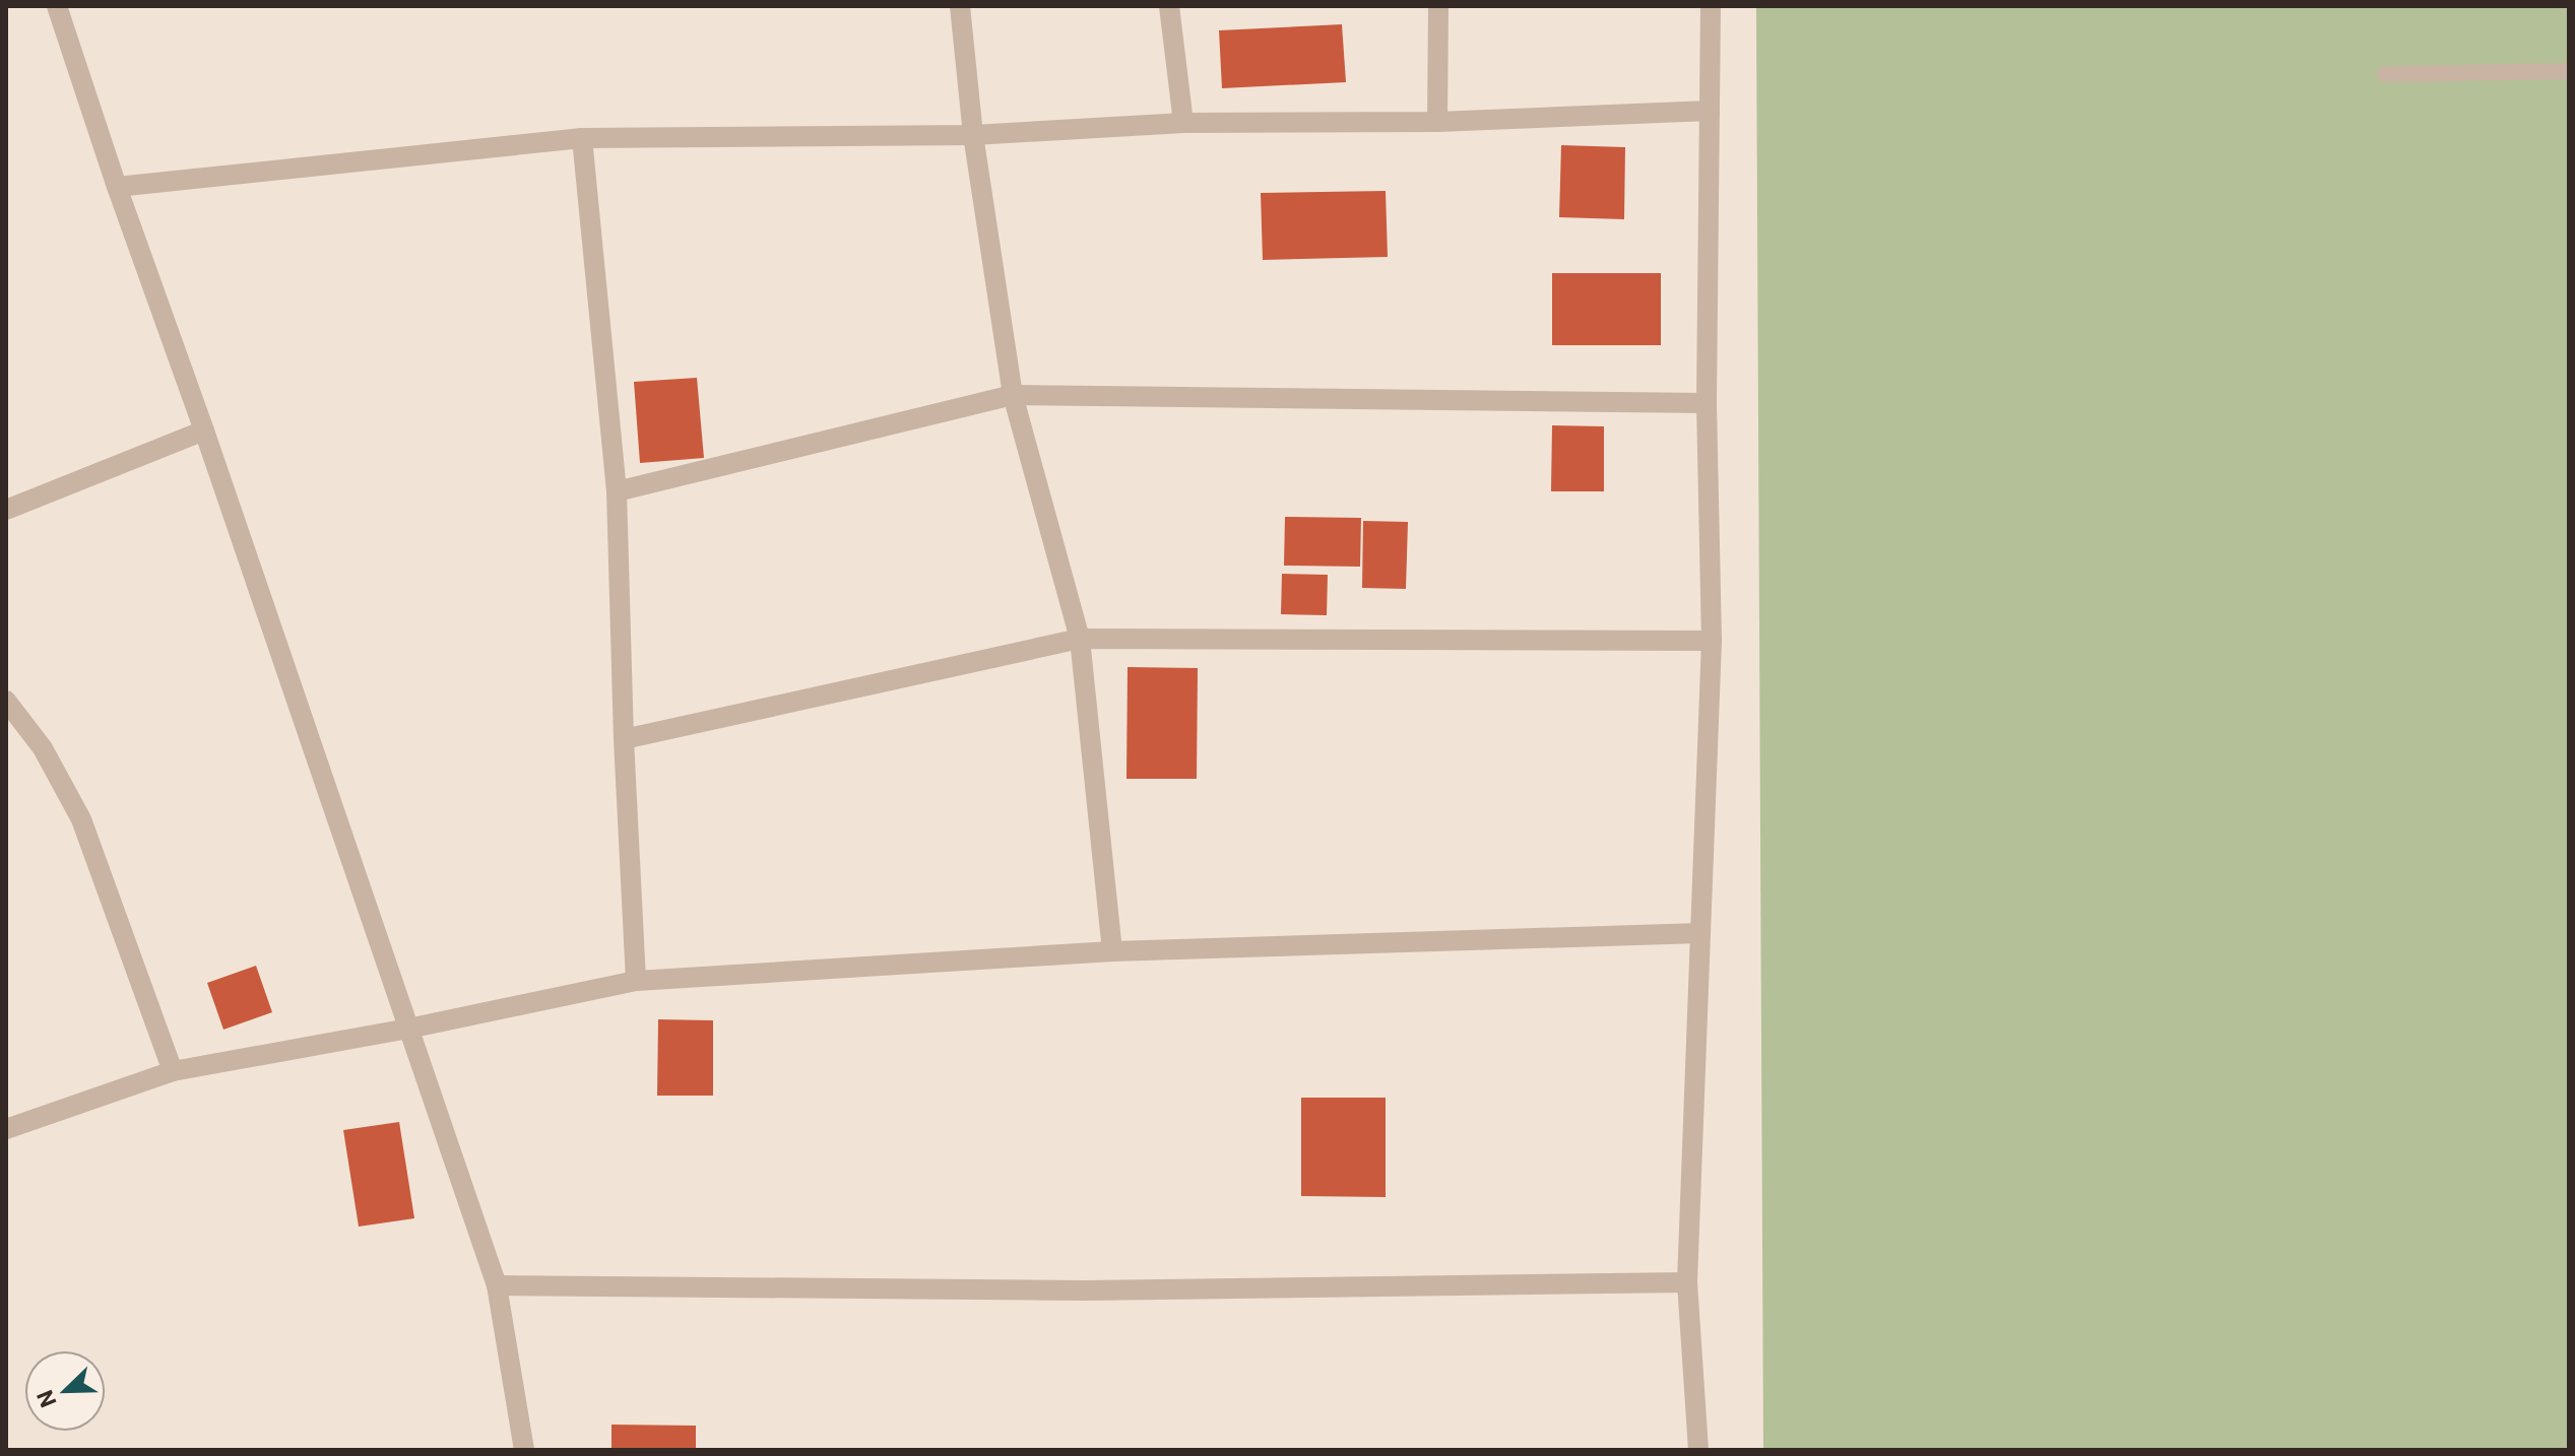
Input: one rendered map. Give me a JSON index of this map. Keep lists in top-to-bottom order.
{
  "north": "bottom left"
}
